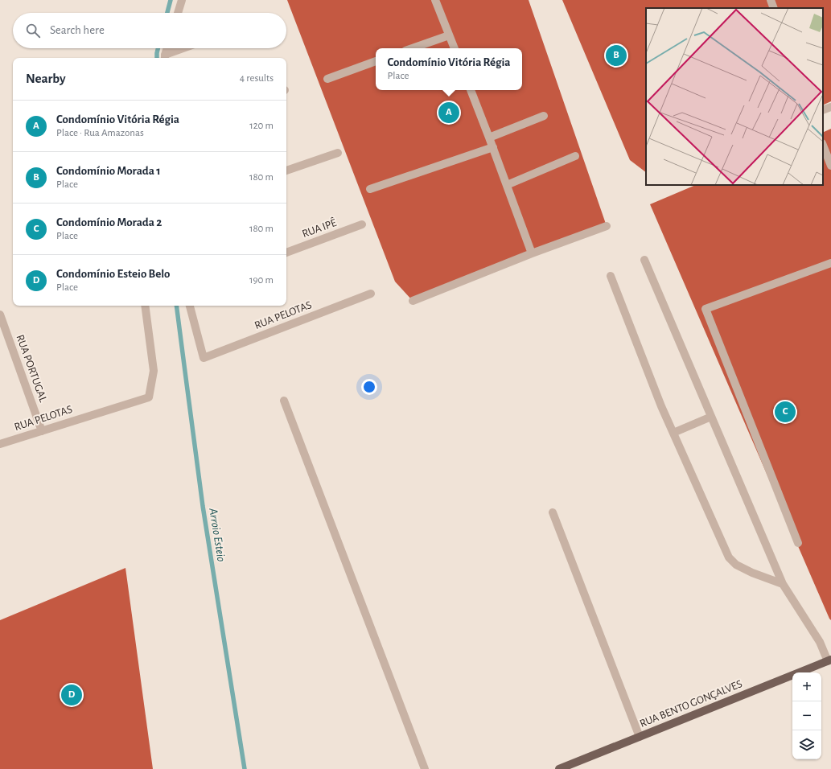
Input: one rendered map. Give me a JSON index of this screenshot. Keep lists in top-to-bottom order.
{
  "streets": {
    "main road": ["RUA BENTO GONÇALVES"],
    "street": ["RUA IPÊ", "RUA PELOTAS", "RUA PORTUGAL"]
  },
  "crossings": [
    ["RUA PELOTAS", "RUA PORTUGAL"]
  ],
  "water": ["Arroio Esteio"],
  "page": {
    "search": "Search here",
    "pins": [
      "B",
      "A",
      "C",
      "D"
    ],
    "popup": ["Condomínio Vitória Régia", "Place"],
    "heading": ["Nearby", "4 results"],
    "list": [
      {
        "mark": "A",
        "name": "Condomínio Vitória Régia",
        "note": "Place · Rua Amazonas",
        "value": "120 m"
      },
      {
        "mark": "B",
        "name": "Condomínio Morada 1",
        "note": "Place",
        "value": "180 m"
      },
      {
        "mark": "C",
        "name": "Condomínio Morada 2",
        "note": "Place",
        "value": "180 m"
      },
      {
        "mark": "D",
        "name": "Condomínio Esteio Belo",
        "note": "Place",
        "value": "190 m"
      }
    ],
    "map_buttons": ["+", "−"]
  }
}
